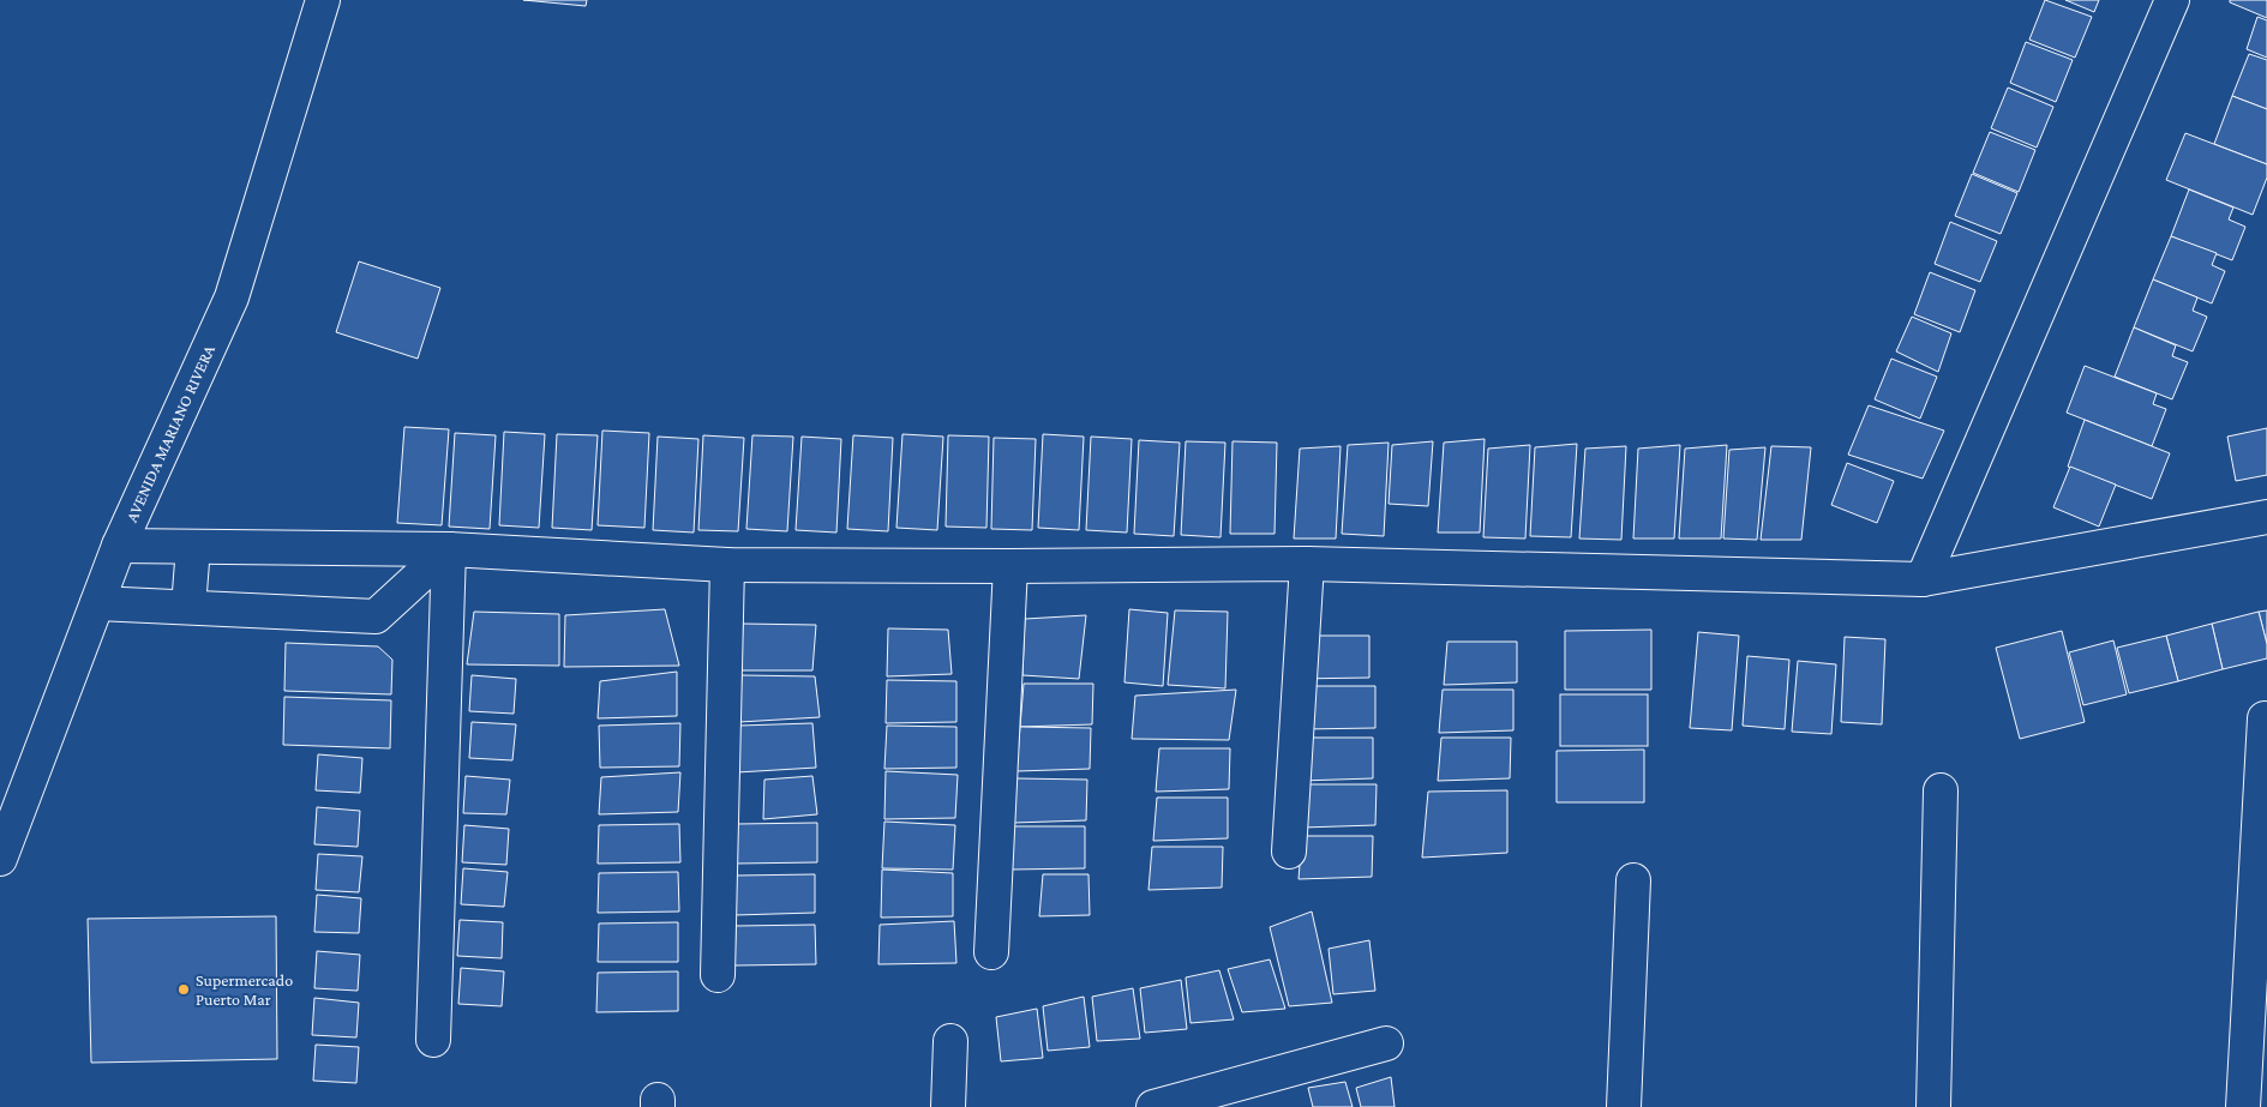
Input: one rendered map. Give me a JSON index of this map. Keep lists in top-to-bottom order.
{
  "streets": {
    "street": ["AVENIDA MARIANO RIVERA"]
  },
  "places": ["Supermercado Puerto Mar"]
}
